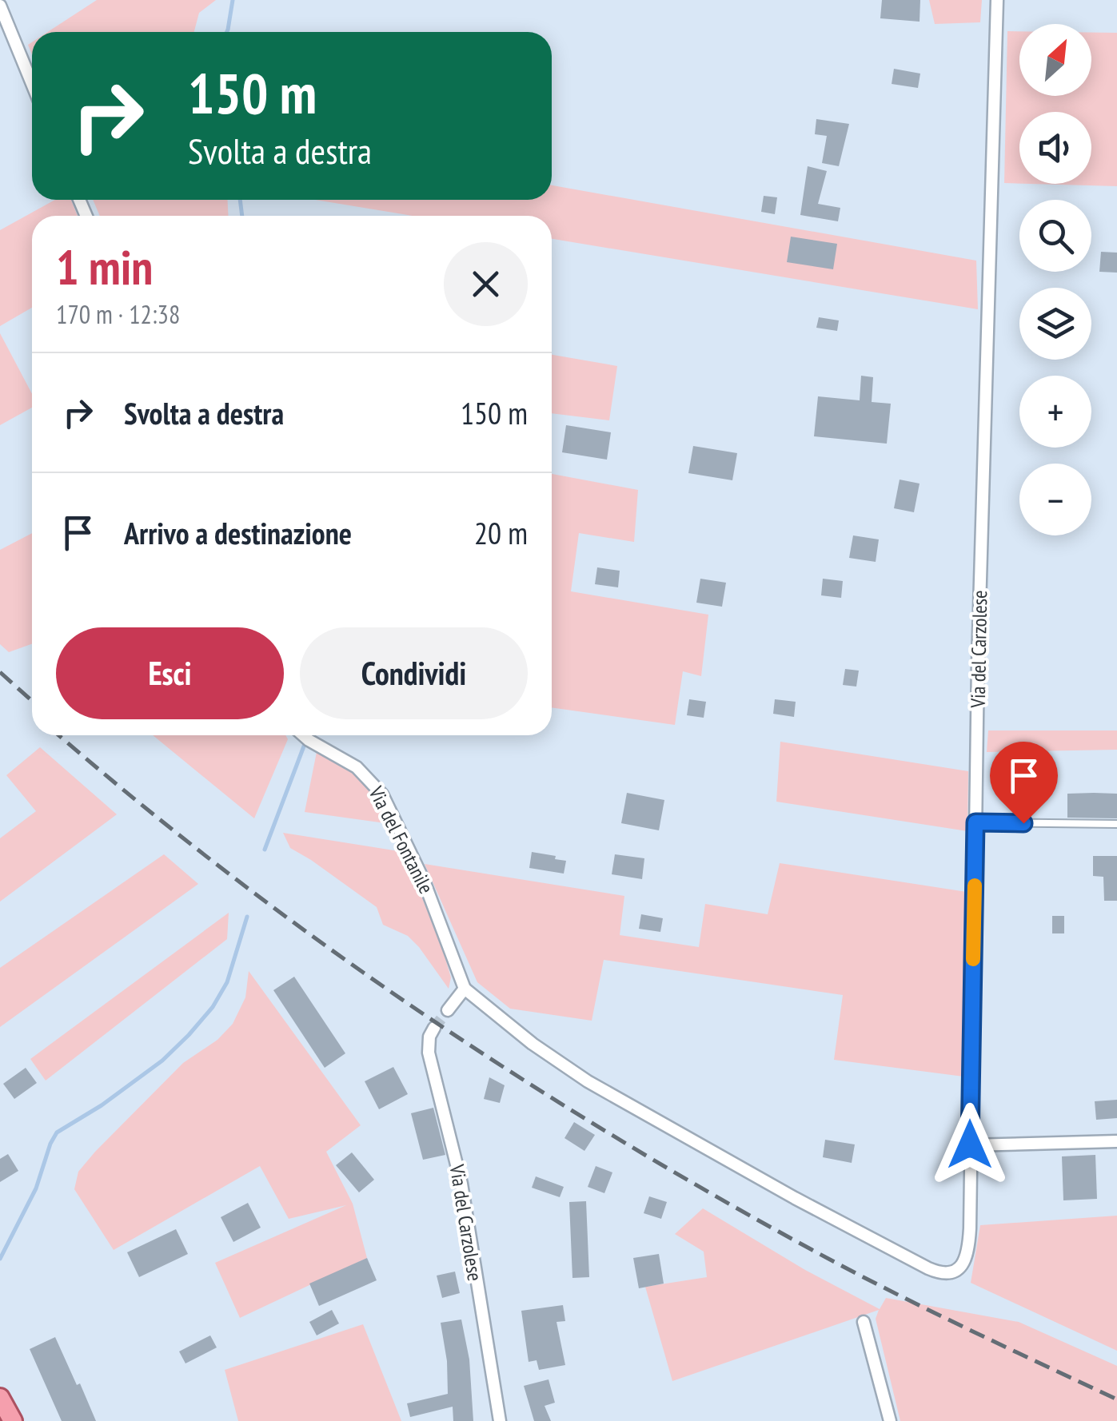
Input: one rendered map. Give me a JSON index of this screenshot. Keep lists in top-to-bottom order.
{
  "streets": {
    "street": ["Via del Carzolese", "Via del Fontanile"]
  },
  "crossings": [
    ["Via del Carzolese", "Via del Fontanile"]
  ],
  "north": "top right",
  "page": {
    "map_buttons": ["+", "−"],
    "turn": ["150 m", "Svolta a destra"],
    "heading": ["1 min", "170 m · 12:38"],
    "list": [
      {
        "name": "Svolta a destra",
        "value": "150 m"
      },
      {
        "name": "Arrivo a destinazione",
        "value": "20 m"
      }
    ],
    "buttons": ["Esci", "Condividi"]
  }
}
